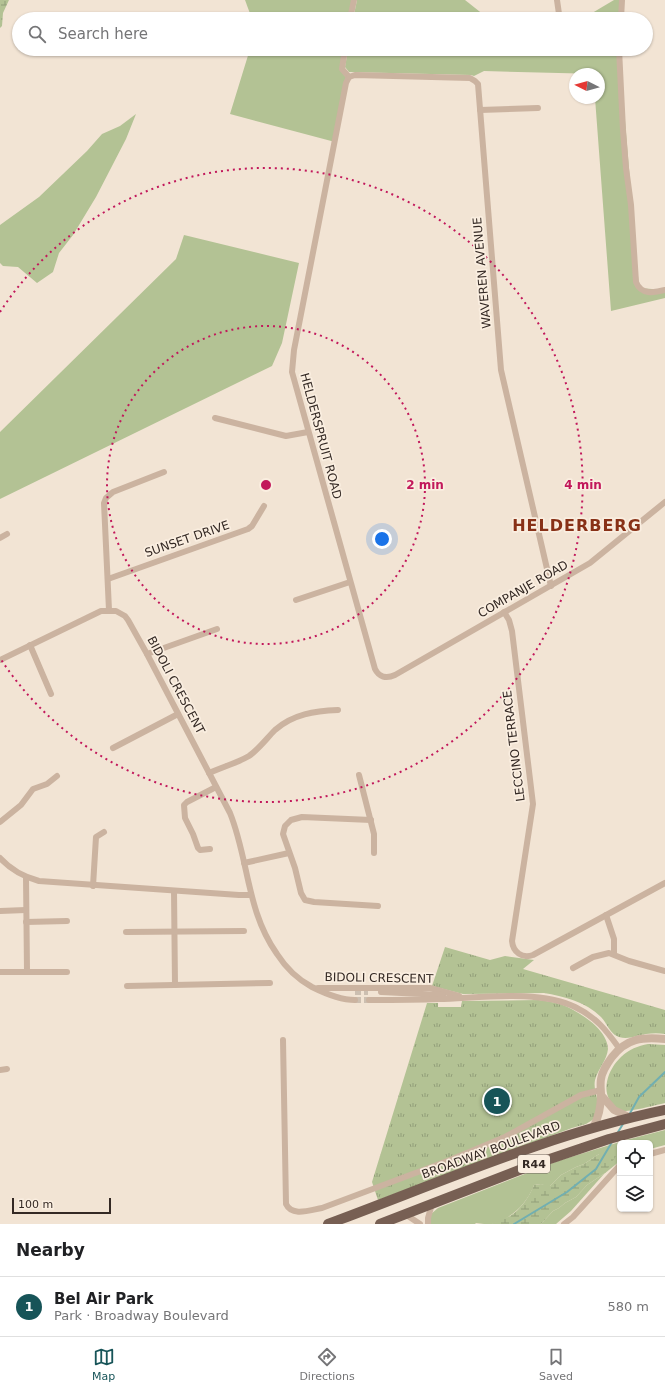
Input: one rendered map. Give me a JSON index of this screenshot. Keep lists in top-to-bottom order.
{
  "streets": {
    "main road": ["BROADWAY BOULEVARD", "R44"],
    "street": [
      "WAVEREN AVENUE",
      "HELDERSPRUIT ROAD",
      "SUNSET DRIVE",
      "COMPANJE ROAD",
      "BIDOLI CRESCENT",
      "LECCINO TERRACE"
    ]
  },
  "crossings": [
    ["WAVEREN AVENUE", "HELDERSPRUIT ROAD"],
    ["WAVEREN AVENUE", "COMPANJE ROAD"],
    ["HELDERSPRUIT ROAD", "COMPANJE ROAD"],
    ["COMPANJE ROAD", "LECCINO TERRACE"]
  ],
  "districts": ["HELDERBERG"],
  "scale_bar": "100 m",
  "north": "left",
  "page": {
    "search": "Search here",
    "pins": "1",
    "scale": "100 m",
    "heading": "Nearby",
    "list": [
      {
        "mark": "1",
        "name": "Bel Air Park",
        "note": "Park · Broadway Boulevard",
        "value": "580 m"
      }
    ],
    "nav": ["Map", "Directions", "Saved"]
  },
  "rings": ["2 min", "4 min"]
}
